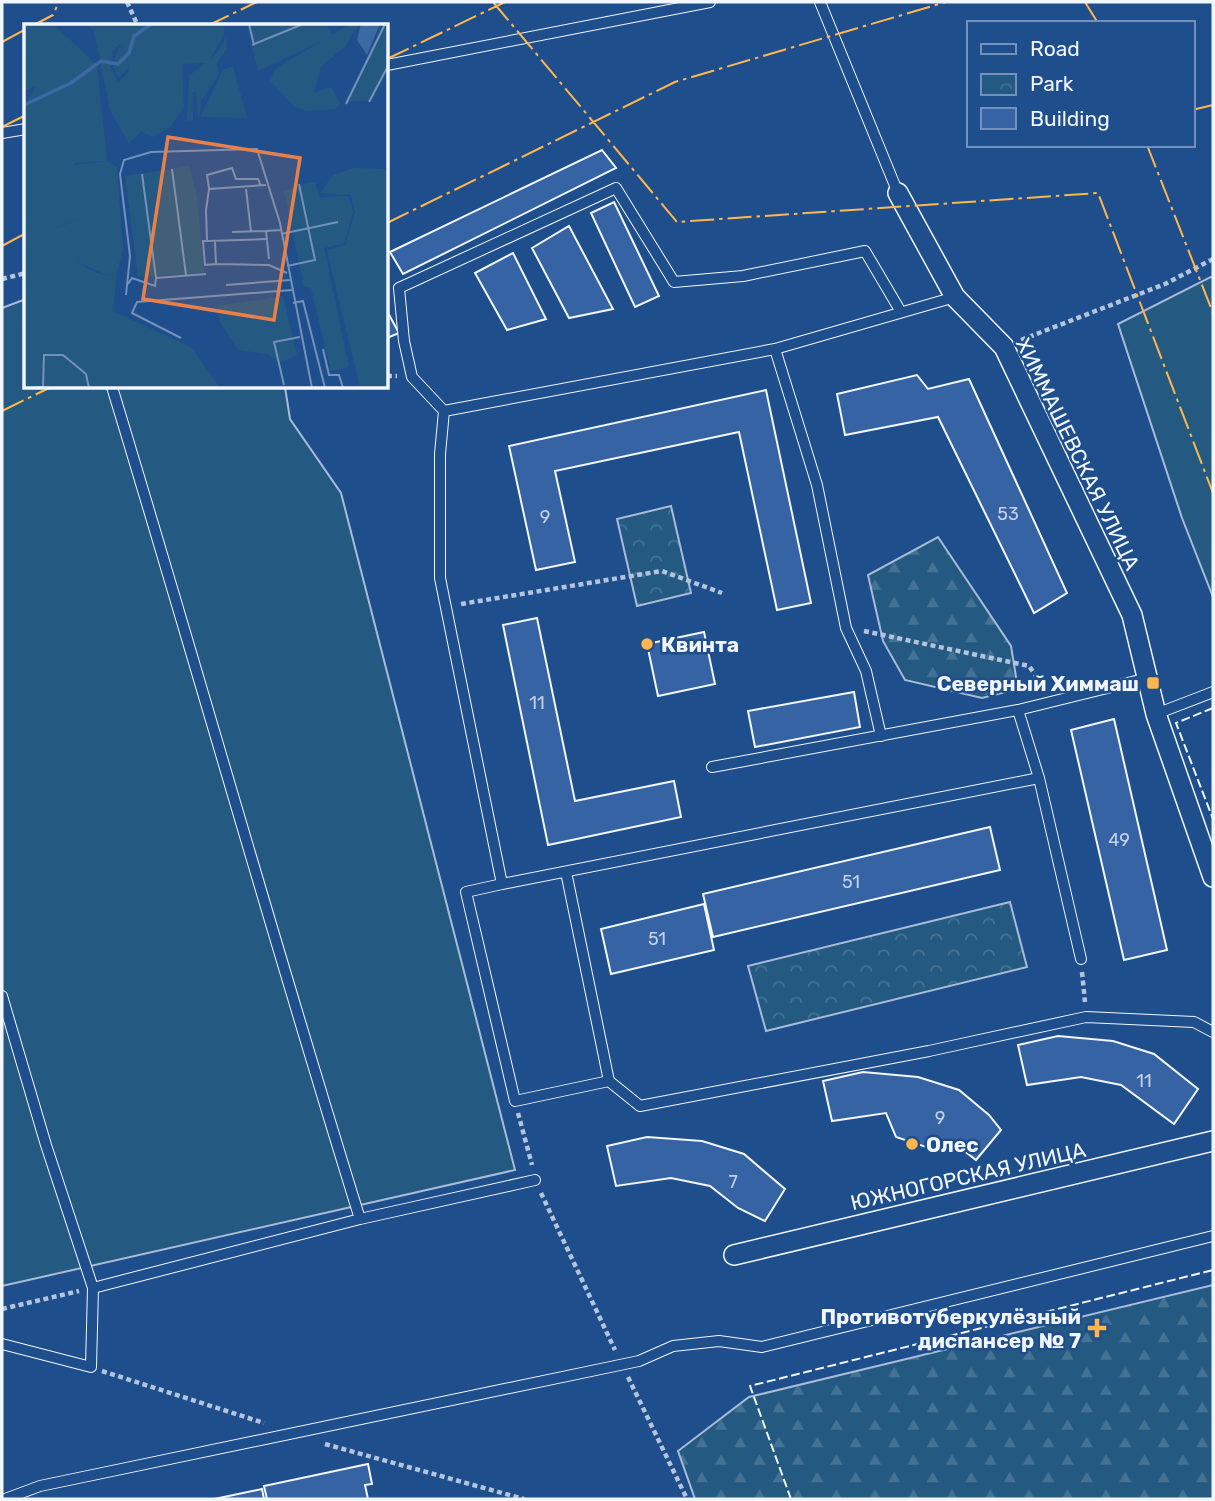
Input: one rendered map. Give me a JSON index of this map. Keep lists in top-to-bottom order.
{
  "streets": {
    "street": ["ХИММАШЕВСКАЯ УЛИЦА", "ЮЖНОГОРСКАЯ УЛИЦА"]
  },
  "places": {
    "other": ["Квинта", "Олес"],
    "transit": ["Северный Химмаш"],
    "health": ["Противотуберкулёзный диспансер № 7"]
  },
  "house_numbers": [
    "53",
    "9",
    "11",
    "49",
    "51",
    "51",
    "11",
    "9",
    "7"
  ],
  "legend": ["Road", "Park", "Building"]
}
